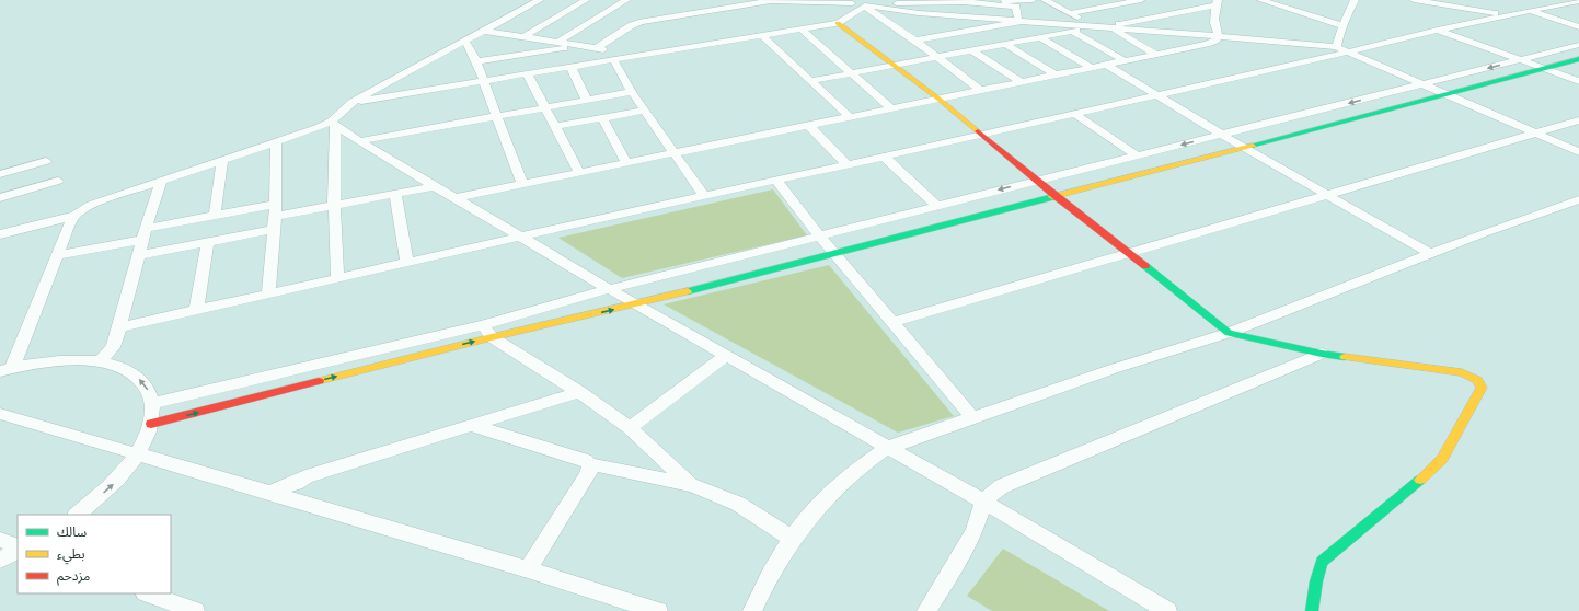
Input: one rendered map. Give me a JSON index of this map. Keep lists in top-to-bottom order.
{
  "legend": ["سالك", "بطيء", "مزدحم"]
}
